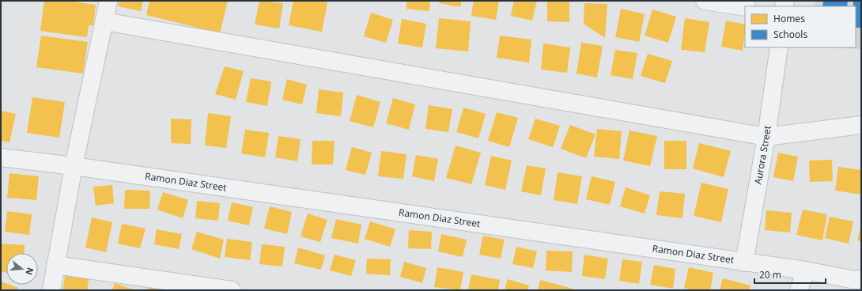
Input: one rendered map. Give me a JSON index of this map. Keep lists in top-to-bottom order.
{
  "streets": {
    "street": ["Aurora Street", "Ramon Diaz Street"]
  },
  "crossings": [
    ["Aurora Street", "Ramon Diaz Street"]
  ],
  "legend": ["Homes", "Schools"],
  "scale_bar": "20 m",
  "north": "right"
}
